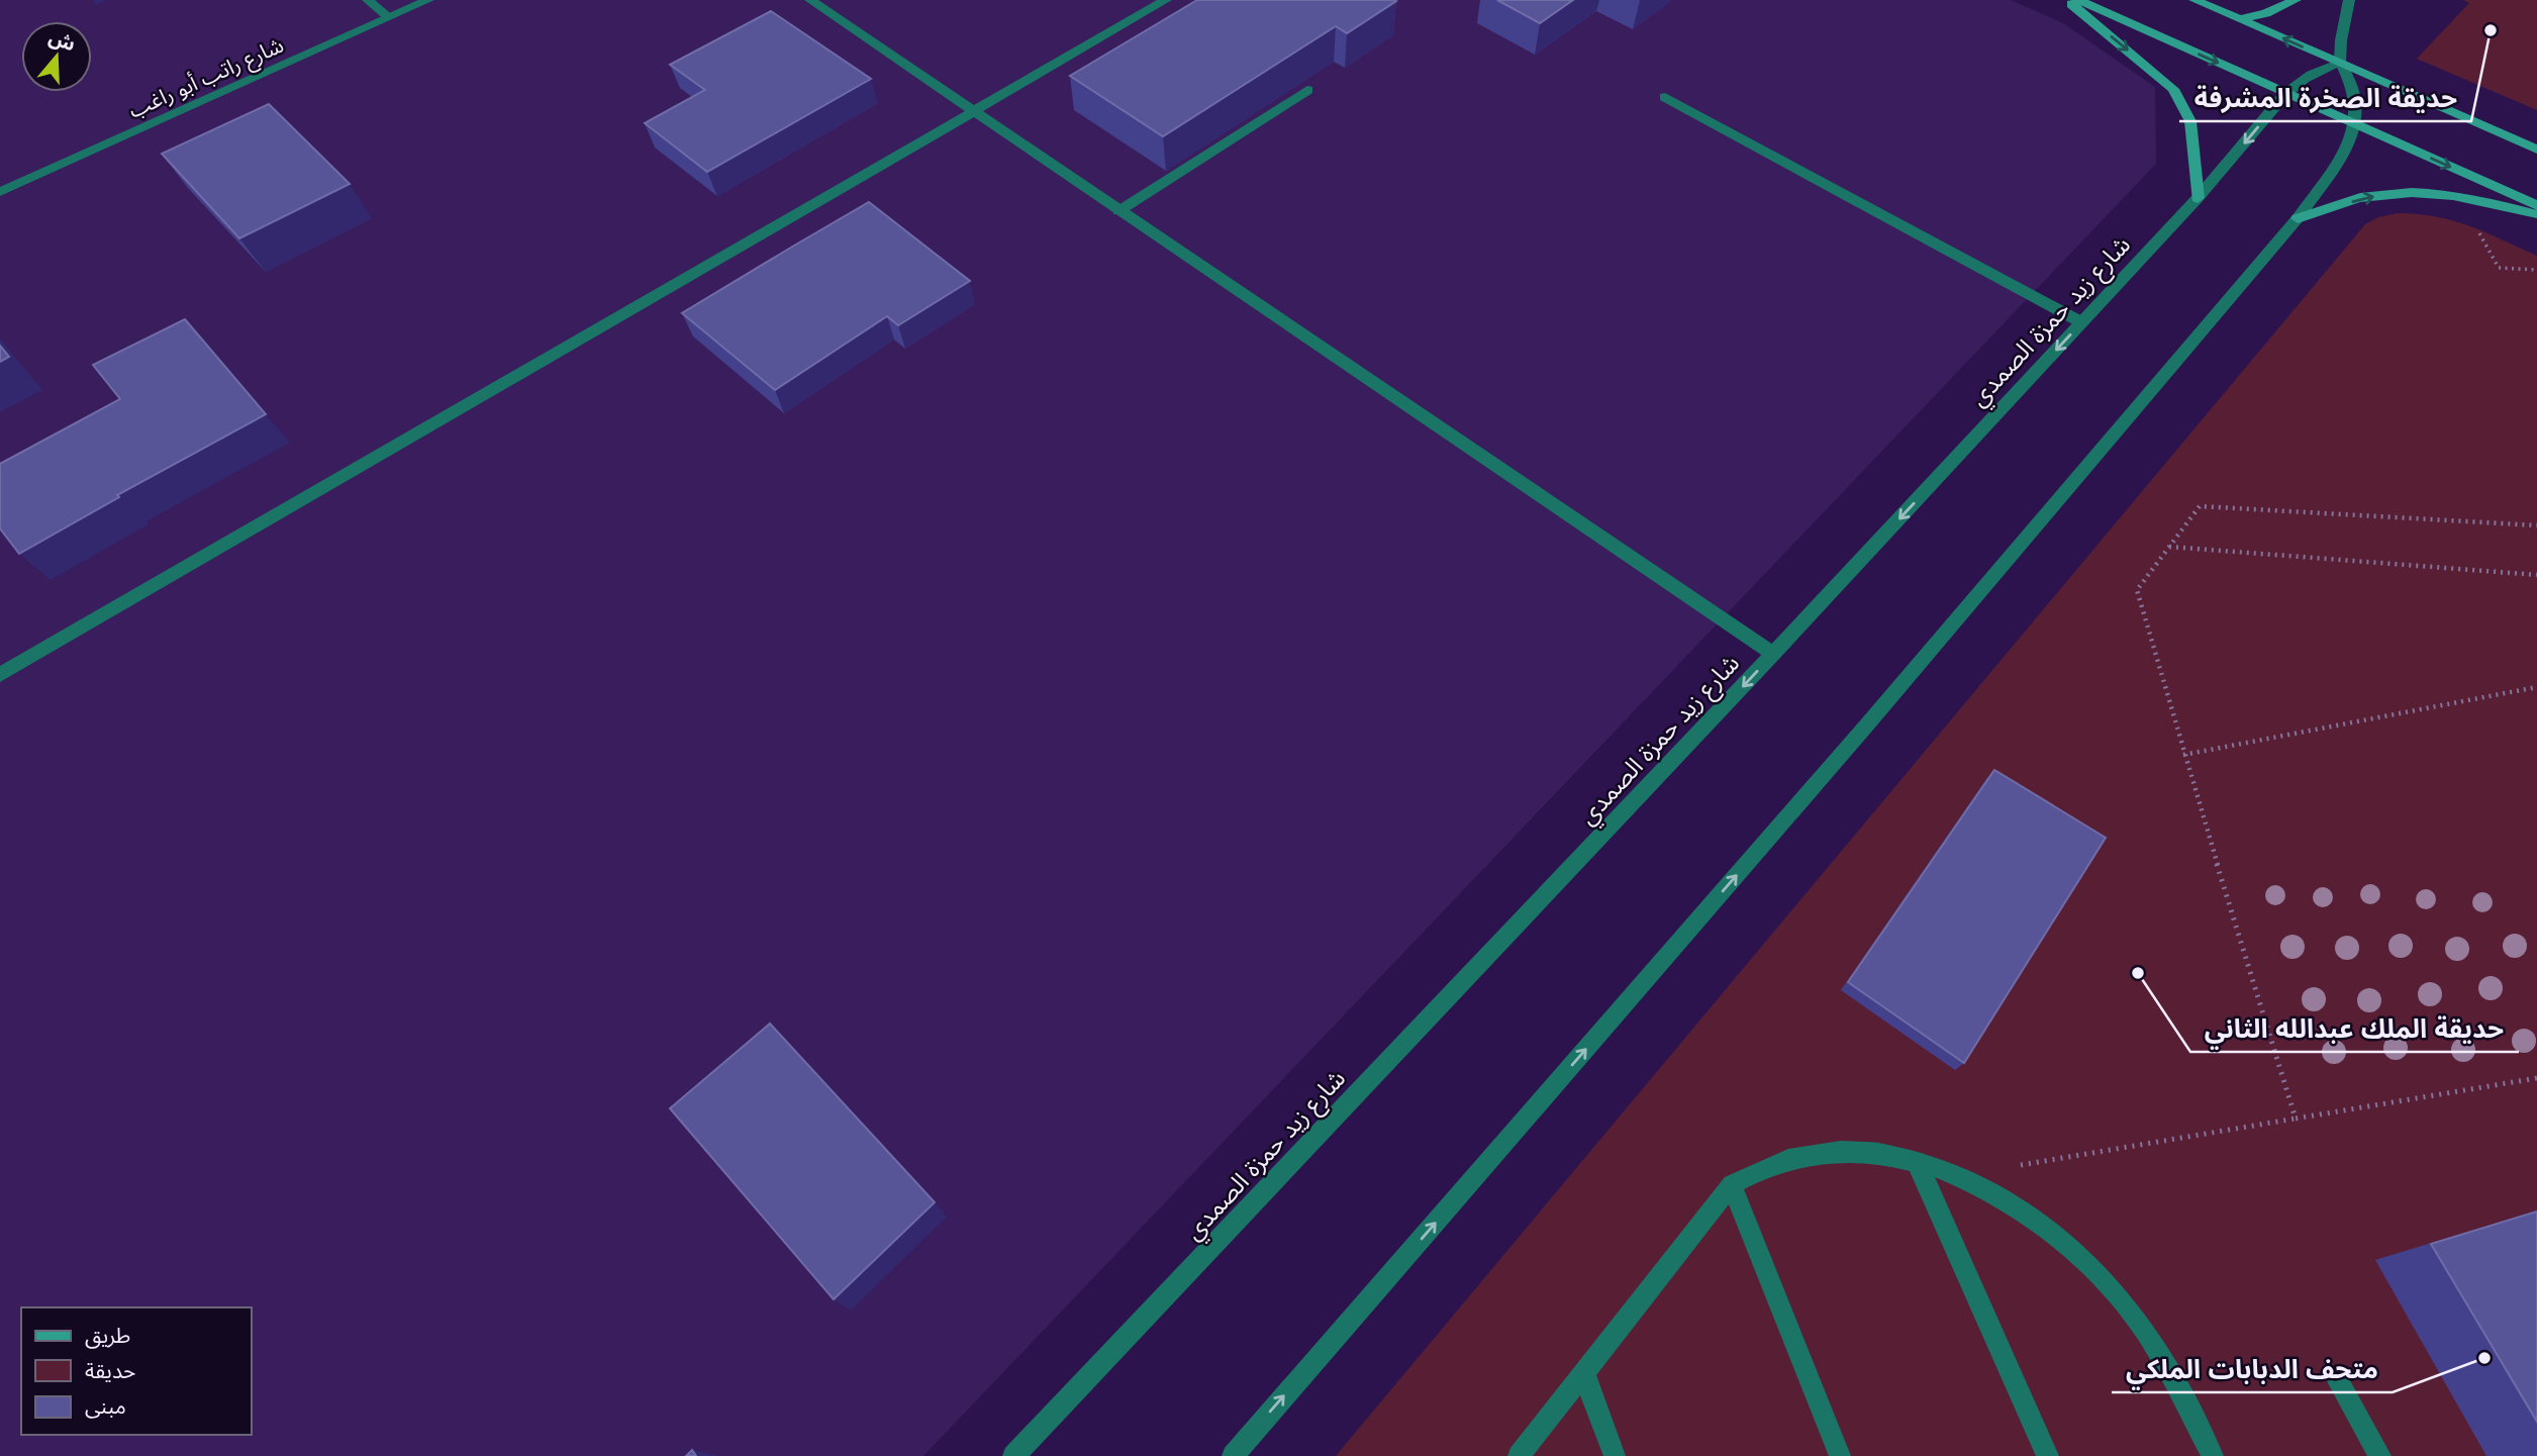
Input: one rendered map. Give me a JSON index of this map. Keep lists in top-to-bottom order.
{
  "streets": {
    "street": ["شارع راتب أبو راغب", "شارع زيد حمزة الصمدي"]
  },
  "places": ["حديقة الصخرة المشرفة", "حديقة الملك عبدالله الثاني", "متحف الدبابات الملكي"],
  "legend": ["طريق", "حديقة", "مبنى"],
  "north": "top"
}
